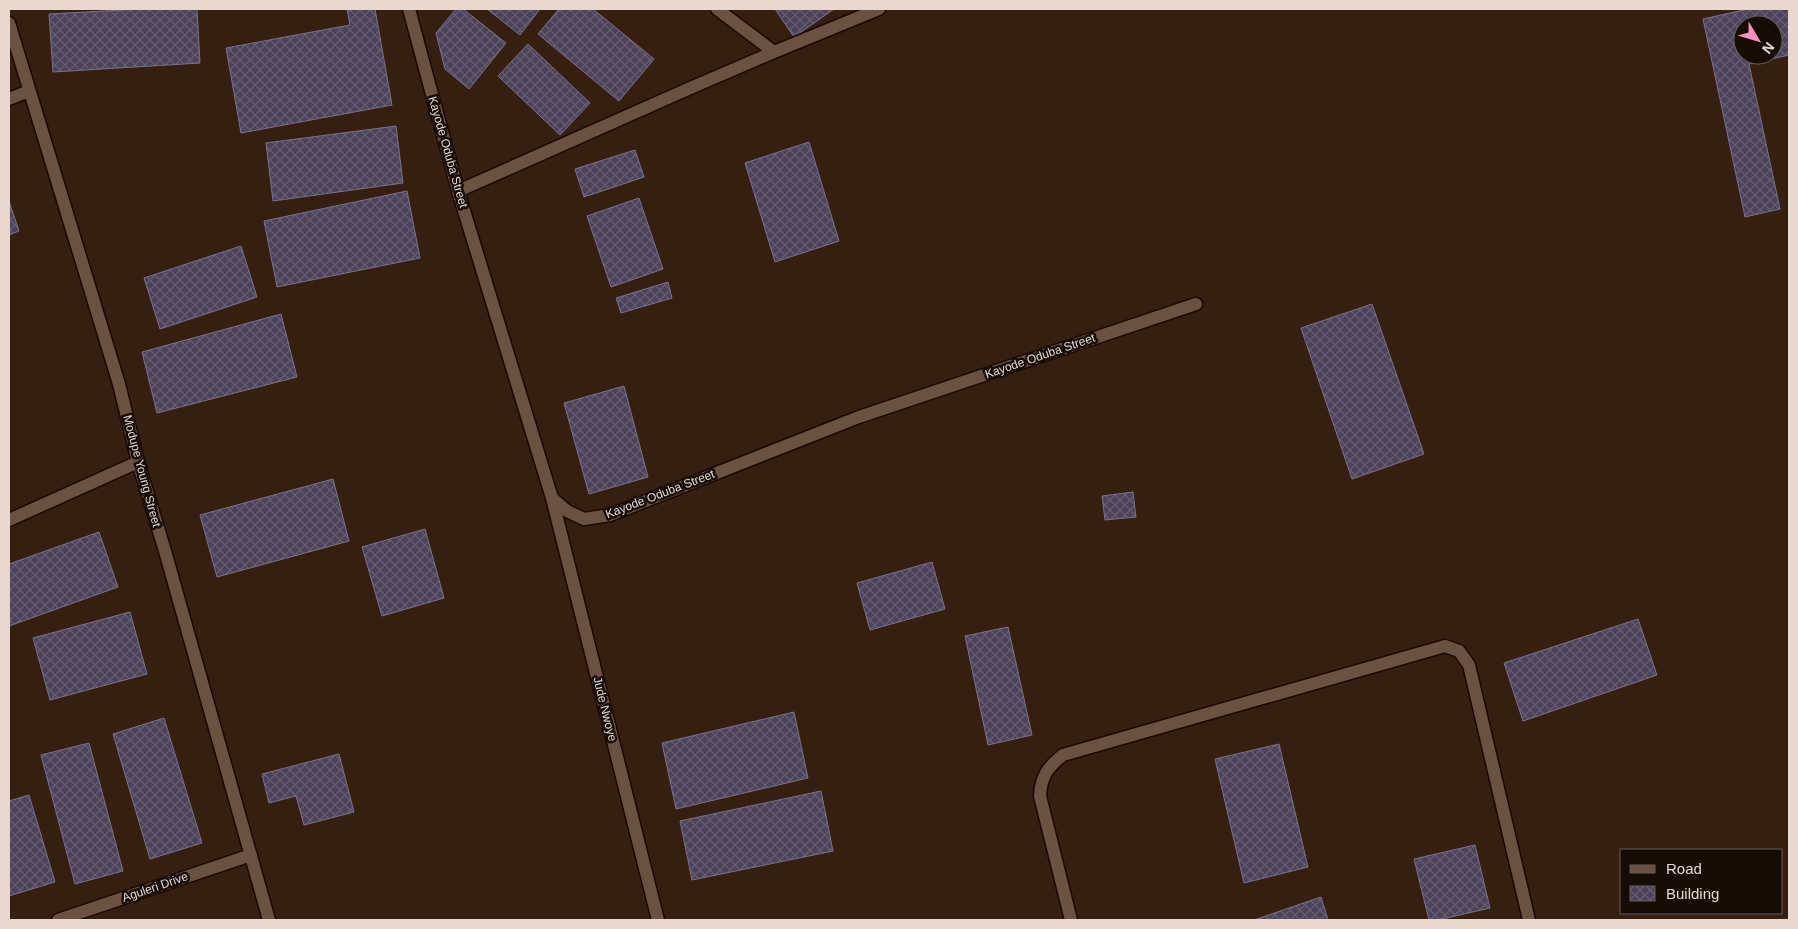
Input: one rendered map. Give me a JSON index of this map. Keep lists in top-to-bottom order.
{
  "streets": {
    "street": [
      "Kayode Oduba Street",
      "Modupe Young Street",
      "Jude Nwoye",
      "Aguleri Drive"
    ]
  },
  "crossings": [
    ["Kayode Oduba Street", "Jude Nwoye"],
    ["Modupe Young Street", "Aguleri Drive"]
  ],
  "legend": ["Road", "Building"],
  "north": "bottom right"
}
